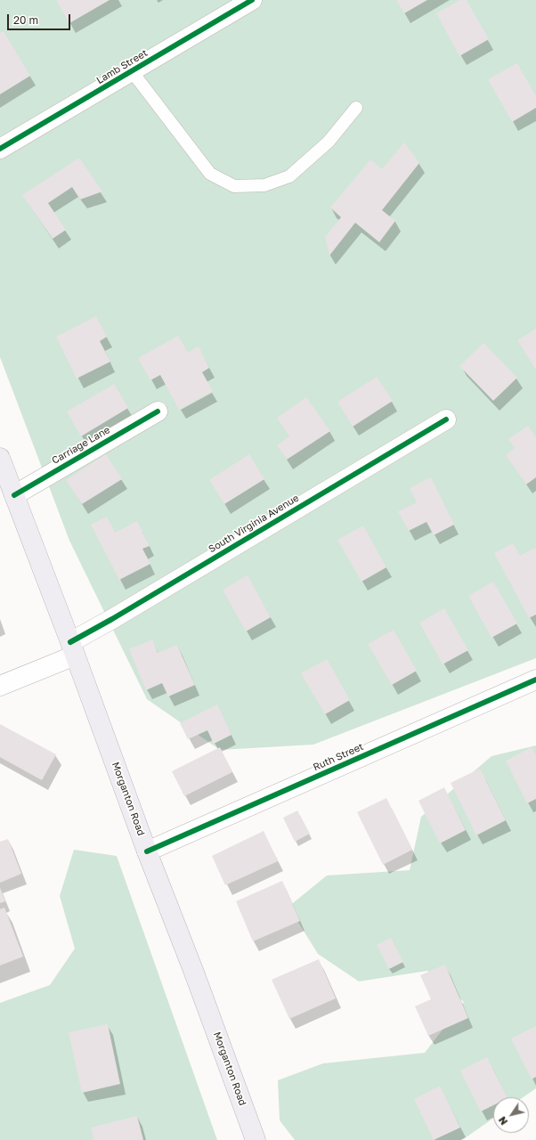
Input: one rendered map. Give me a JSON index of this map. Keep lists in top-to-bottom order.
{
  "streets": {
    "main road": ["Morganton Road"],
    "street": [
      "Lamb Street",
      "Carriage Lane",
      "South Virginia Avenue",
      "Ruth Street"
    ]
  },
  "crossings": [
    ["Carriage Lane", "Morganton Road"],
    ["South Virginia Avenue", "Morganton Road"],
    ["Ruth Street", "Morganton Road"]
  ],
  "scale_bar": "20 m",
  "north": "bottom left"
}
